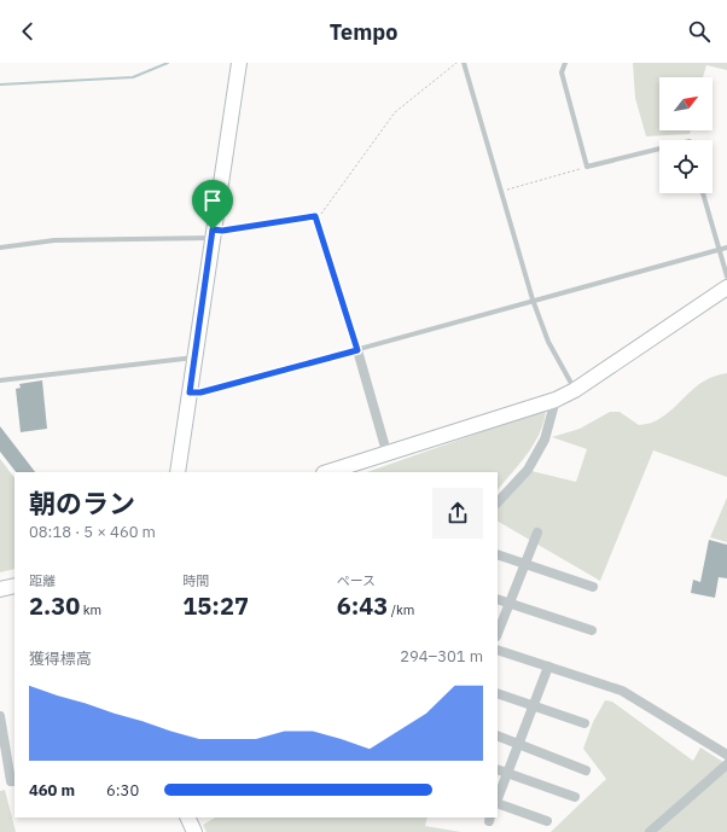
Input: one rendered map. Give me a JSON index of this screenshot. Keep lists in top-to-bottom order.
{
  "north": "top right",
  "page": {
    "header": "Tempo",
    "heading": ["朝のラン", "08:18 · 5 × 460 m"],
    "stats": [
      ["距離", "2.30 km"],
      ["時間", "15:27"],
      ["ペース", "6:43 /km"]
    ],
    "chart": ["獲得標高", "294–301 m"],
    "list": [
      {
        "name": "460 m",
        "note": "6:30"
      }
    ]
  }
}
